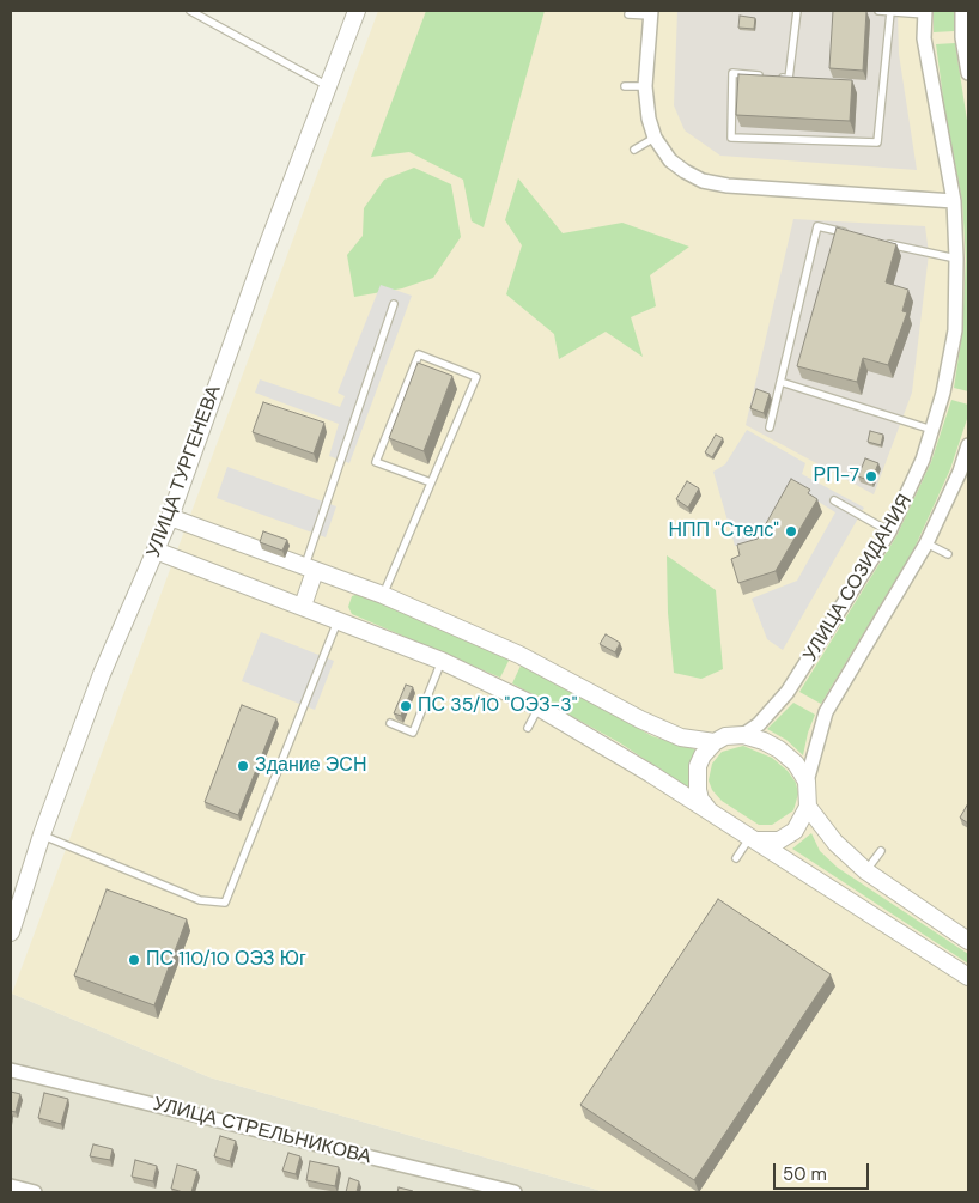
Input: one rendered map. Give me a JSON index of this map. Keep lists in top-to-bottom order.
{
  "streets": {
    "street": ["УЛИЦА ТУРГЕНЕВА", "УЛИЦА СОЗИДАНИЯ", "УЛИЦА СТРЕЛЬНИКОВА"]
  },
  "places": [
    "РП-7",
    "НПП \"Стелс\"",
    "ПС 35/10 \"ОЭЗ-3\"",
    "Здание ЭСН",
    "ПС 110/10 ОЭЗ Юг"
  ],
  "scale_bar": "50 m"
}
